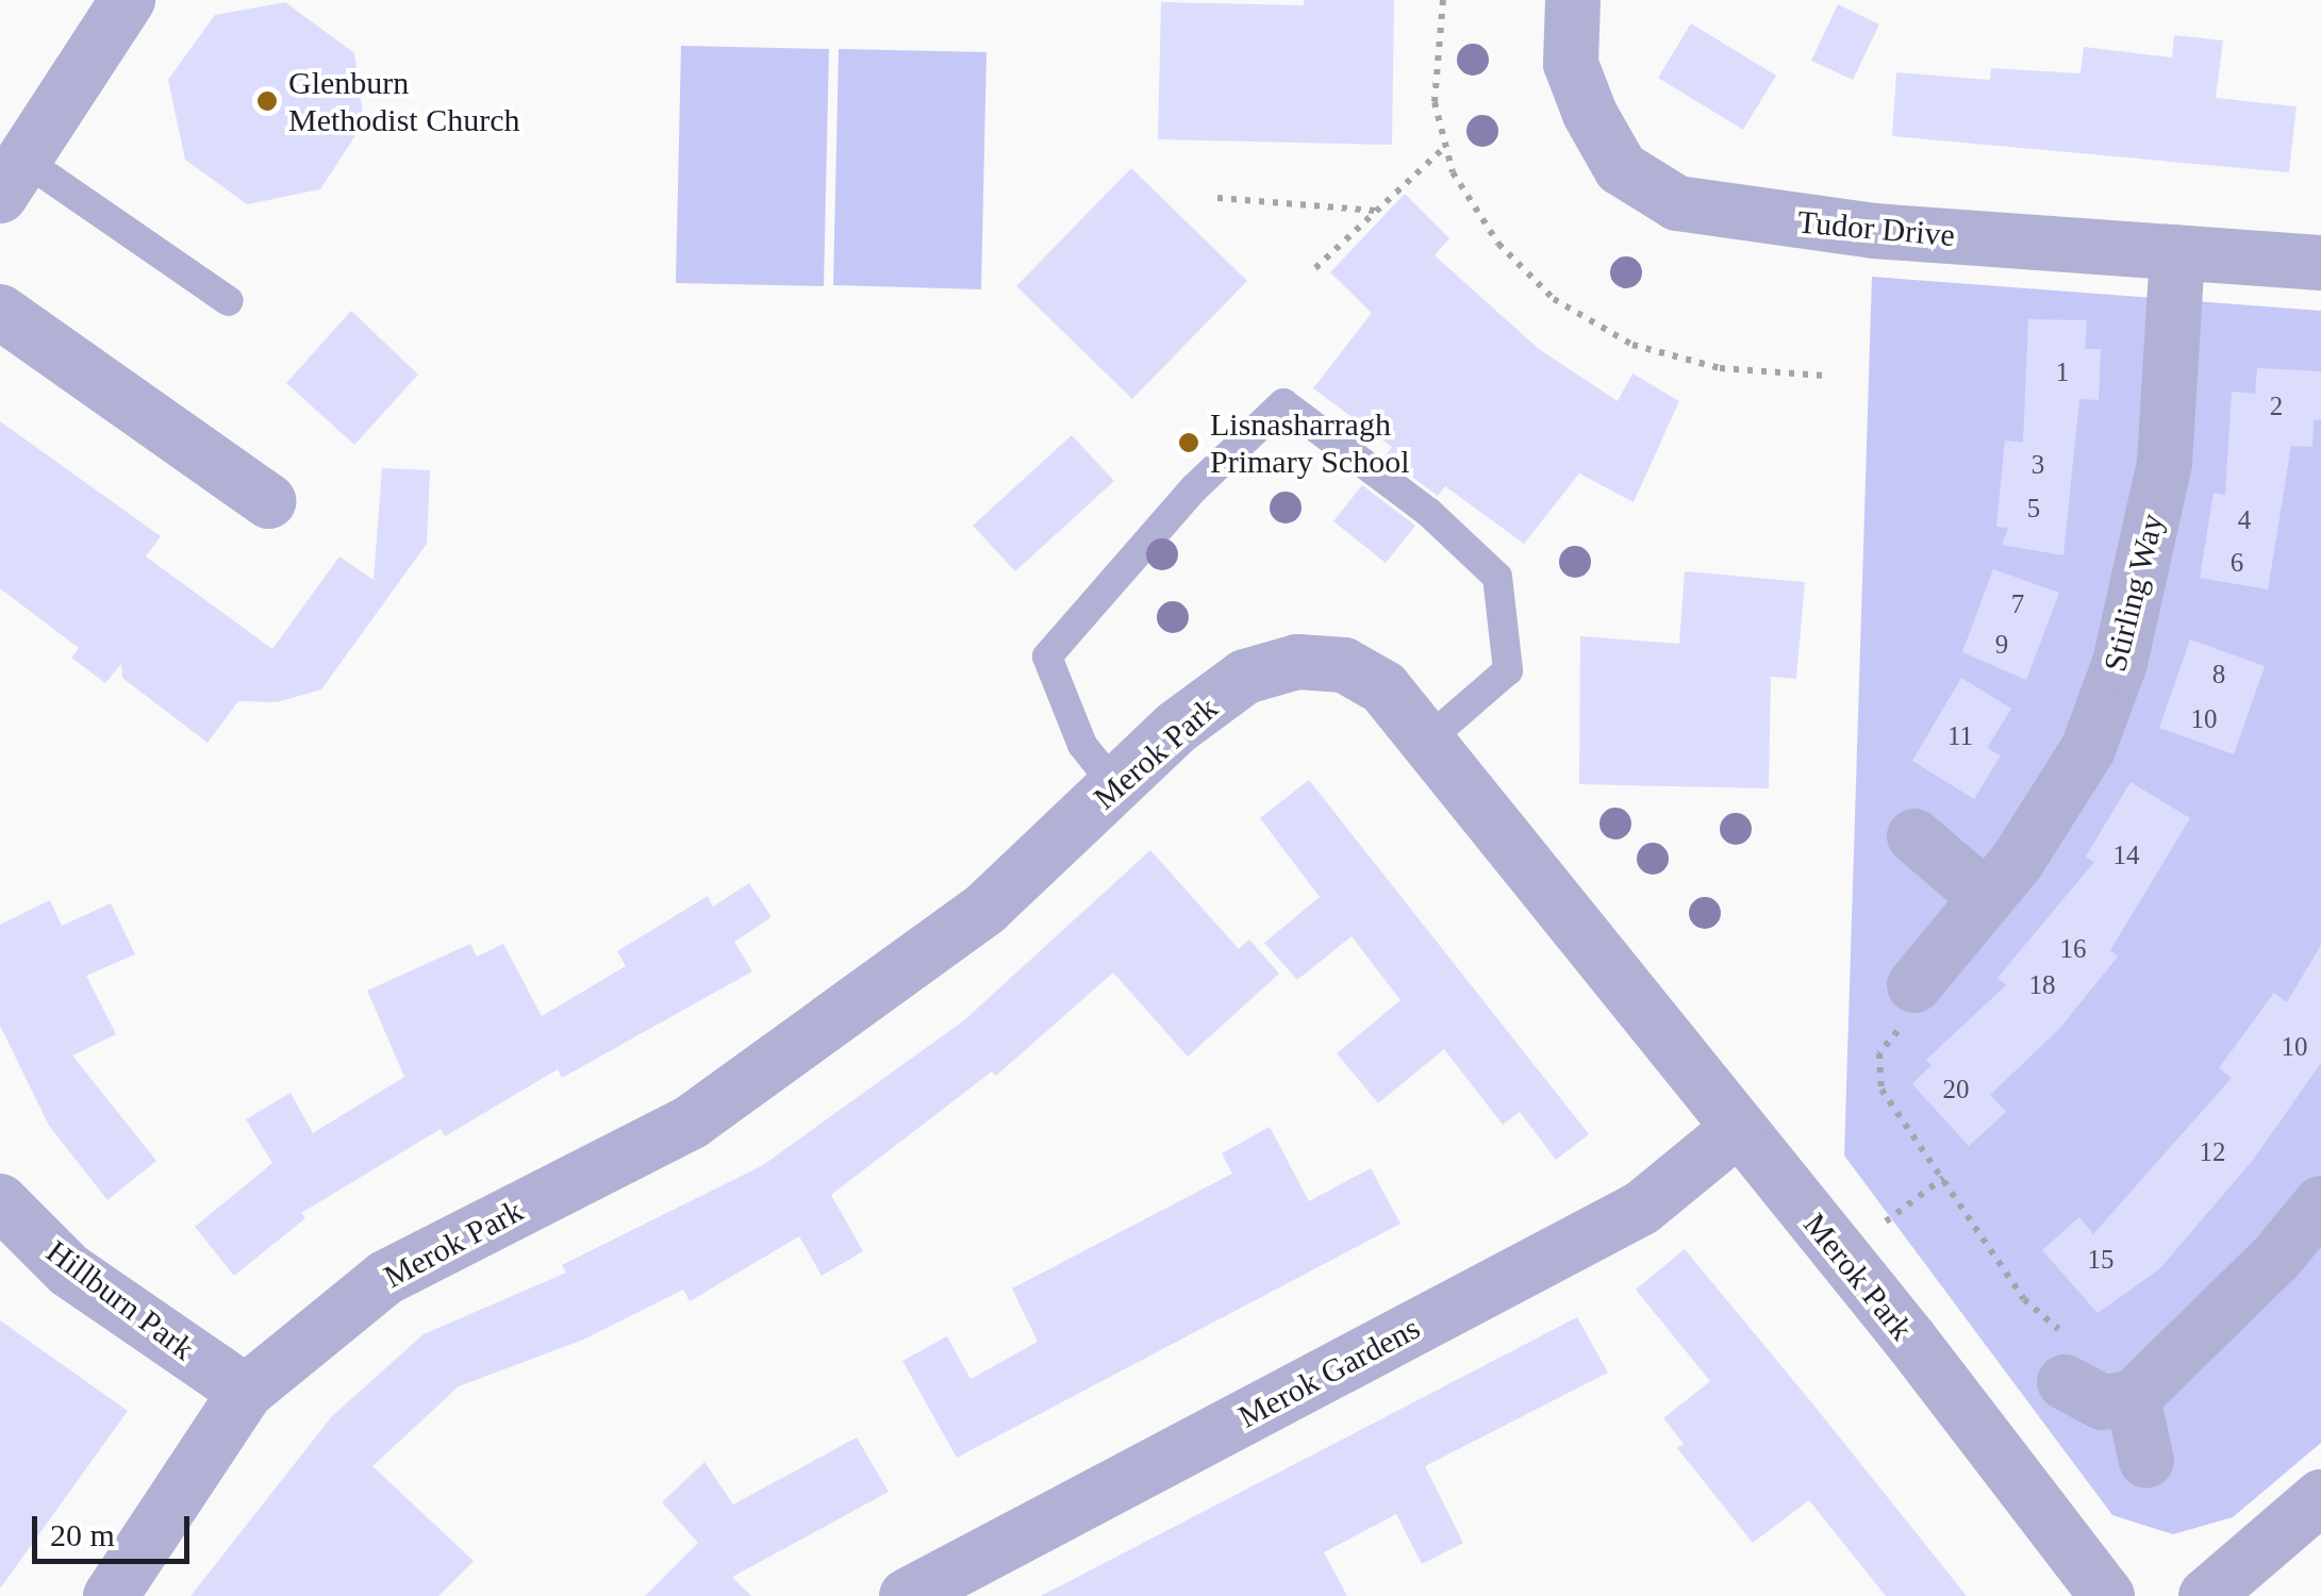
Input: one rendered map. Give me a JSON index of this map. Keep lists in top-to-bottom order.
{
  "streets": {
    "street": [
      "Tudor Drive",
      "Stirling Way",
      "Merok Park",
      "Hillburn Park",
      "Merok Gardens"
    ]
  },
  "crossings": [
    ["Tudor Drive", "Stirling Way"],
    ["Merok Park", "Hillburn Park"],
    ["Merok Park", "Merok Gardens"]
  ],
  "places": ["Glenburn Methodist Church", "Lisnasharragh Primary School"],
  "house_numbers": [
    "1",
    "2",
    "3",
    "5",
    "4",
    "6",
    "7",
    "9",
    "8",
    "10",
    "11",
    "14",
    "16",
    "18",
    "10",
    "20",
    "12",
    "15"
  ],
  "scale_bar": "20 m"
}
